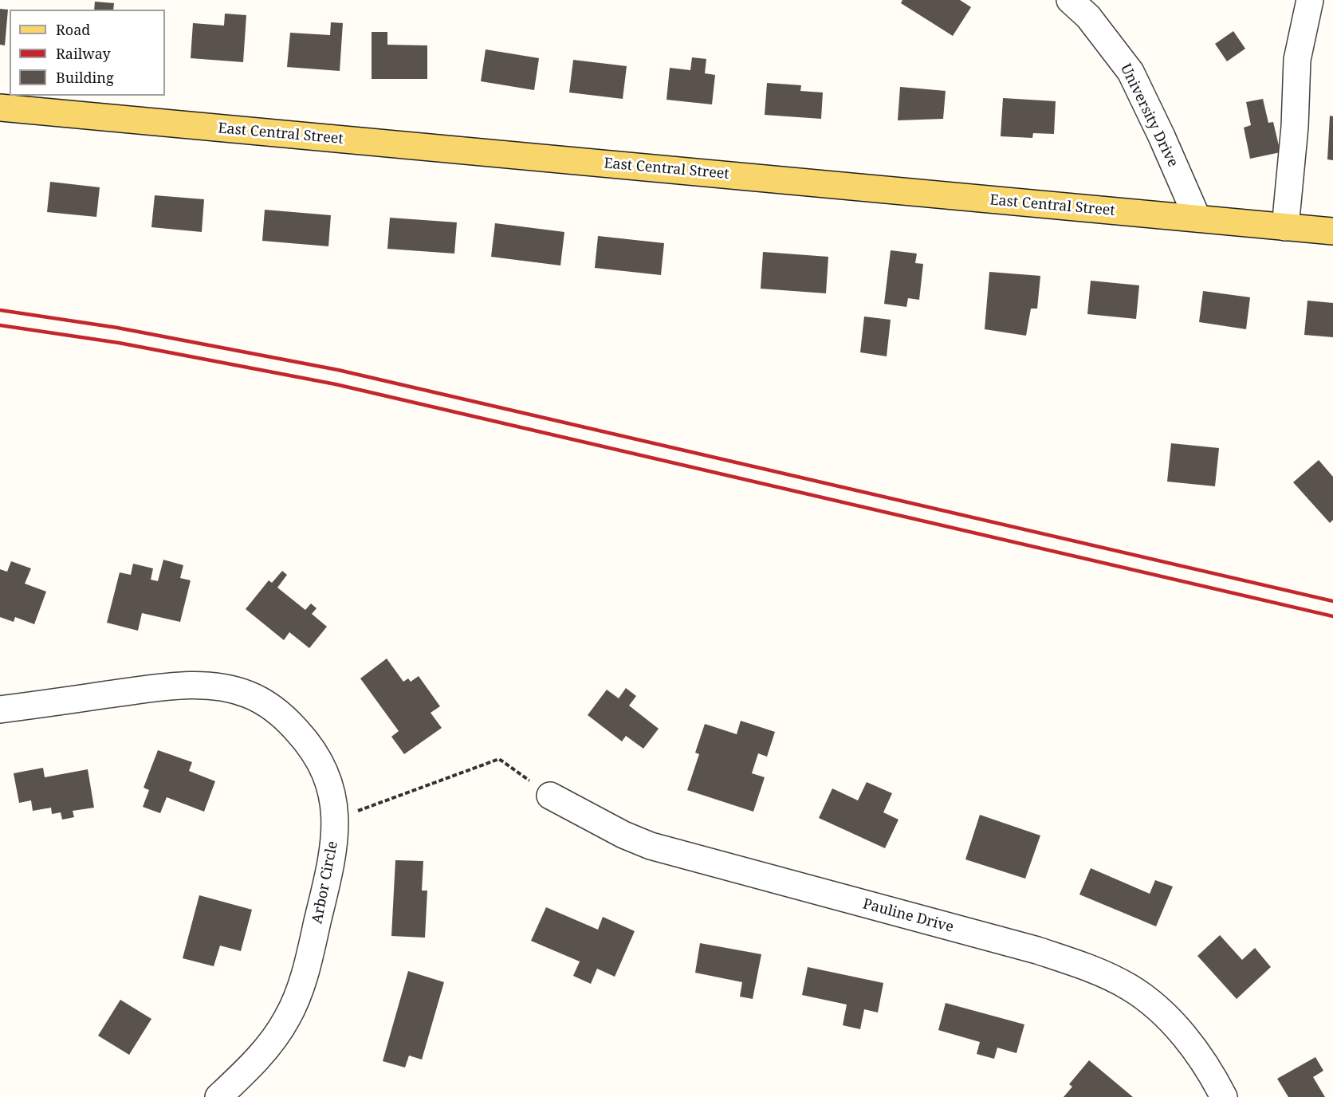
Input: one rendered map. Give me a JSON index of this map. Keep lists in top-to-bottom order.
{
  "streets": {
    "main road": ["East Central Street"],
    "street": ["University Drive", "Arbor Circle", "Pauline Drive"]
  },
  "crossings": [
    ["University Drive", "East Central Street"]
  ],
  "legend": ["Road", "Railway", "Building"]
}
